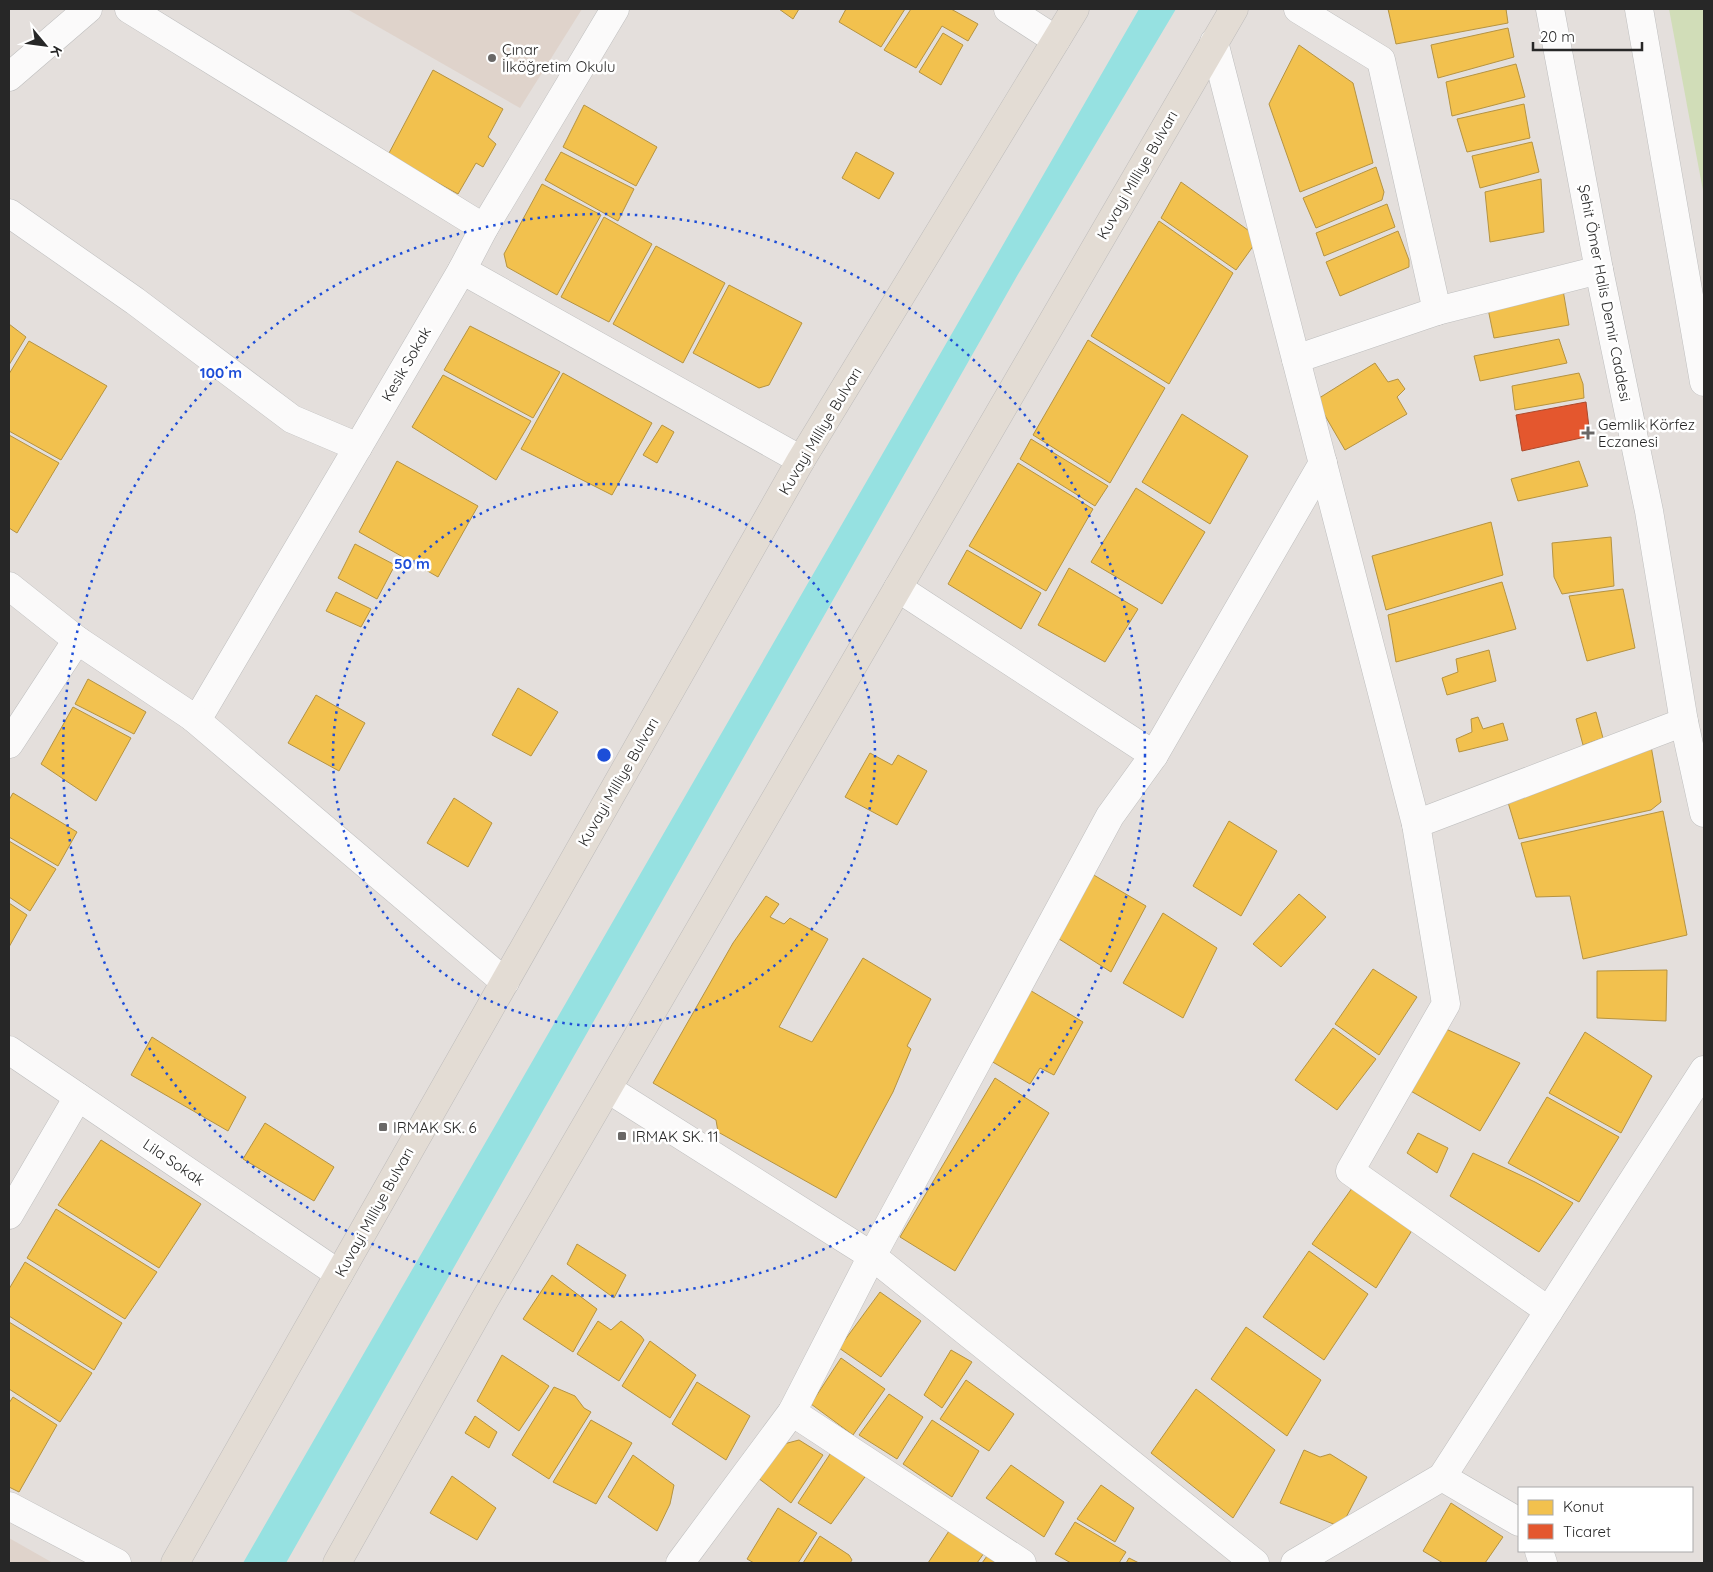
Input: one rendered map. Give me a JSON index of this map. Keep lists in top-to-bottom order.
{
  "streets": {
    "main road": ["Kuvayi Milliye Bulvarı"],
    "street": ["Şehit Ömer Halis Demir Caddesi", "Kesik Sokak", "Lila Sokak"]
  },
  "crossings": [
    ["Kuvayi Milliye Bulvarı", "Lila Sokak"]
  ],
  "places": {
    "other": ["Çınar İlköğretim Okulu"],
    "health": ["Gemlik Körfez Eczanesi"],
    "transit": ["IRMAK SK. 6", "IRMAK SK. 11"]
  },
  "legend": ["Konut", "Ticaret"],
  "scale_bar": "20 m",
  "north": "bottom right",
  "rings": ["100 m", "50 m"]
}
